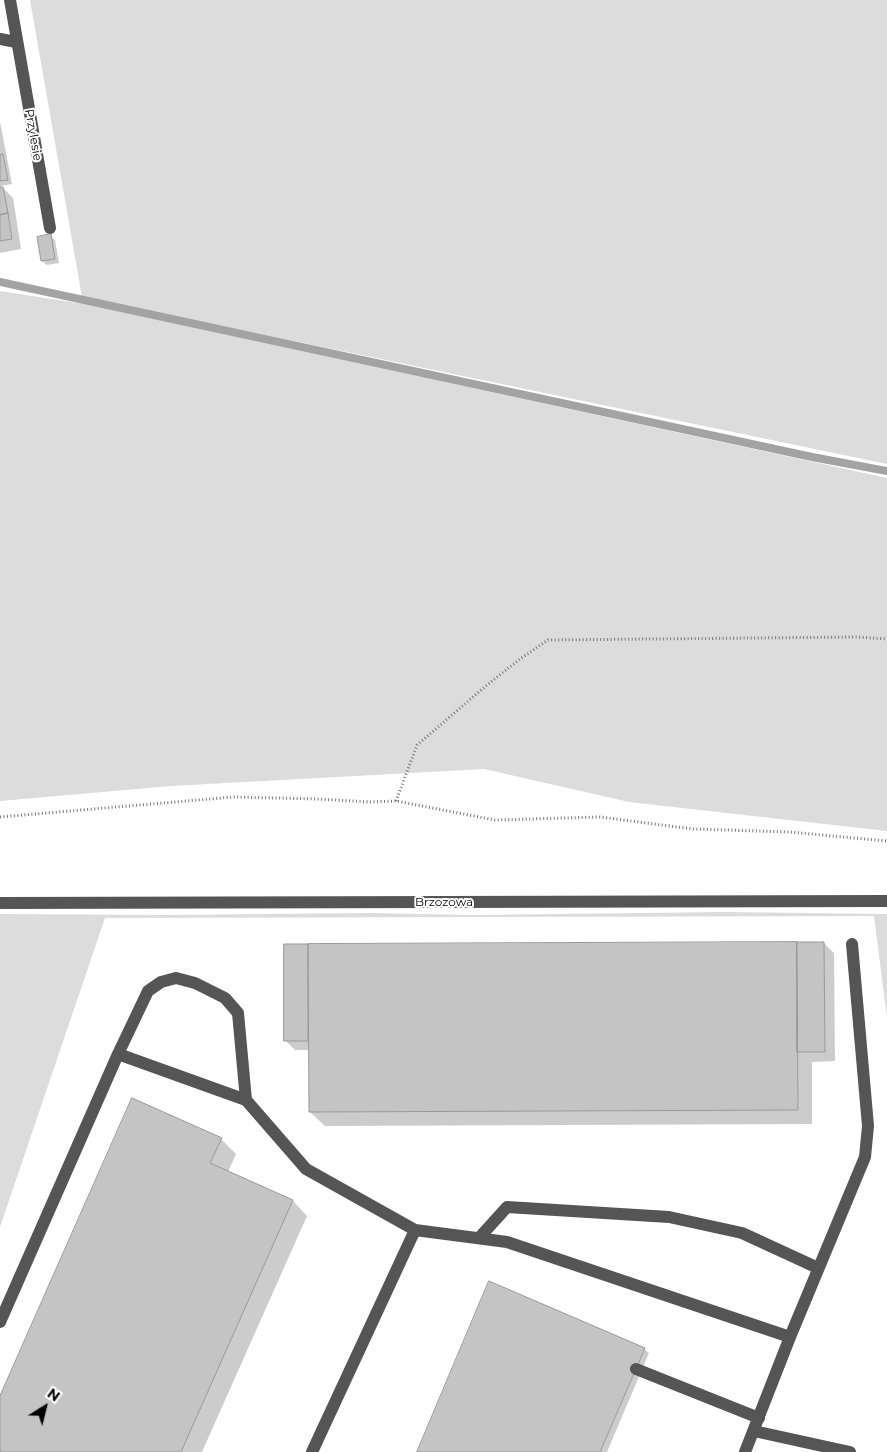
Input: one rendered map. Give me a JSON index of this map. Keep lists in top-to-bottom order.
{
  "streets": {
    "street": ["Przylesie", "Brzozowa"]
  },
  "north": "top right"
}
